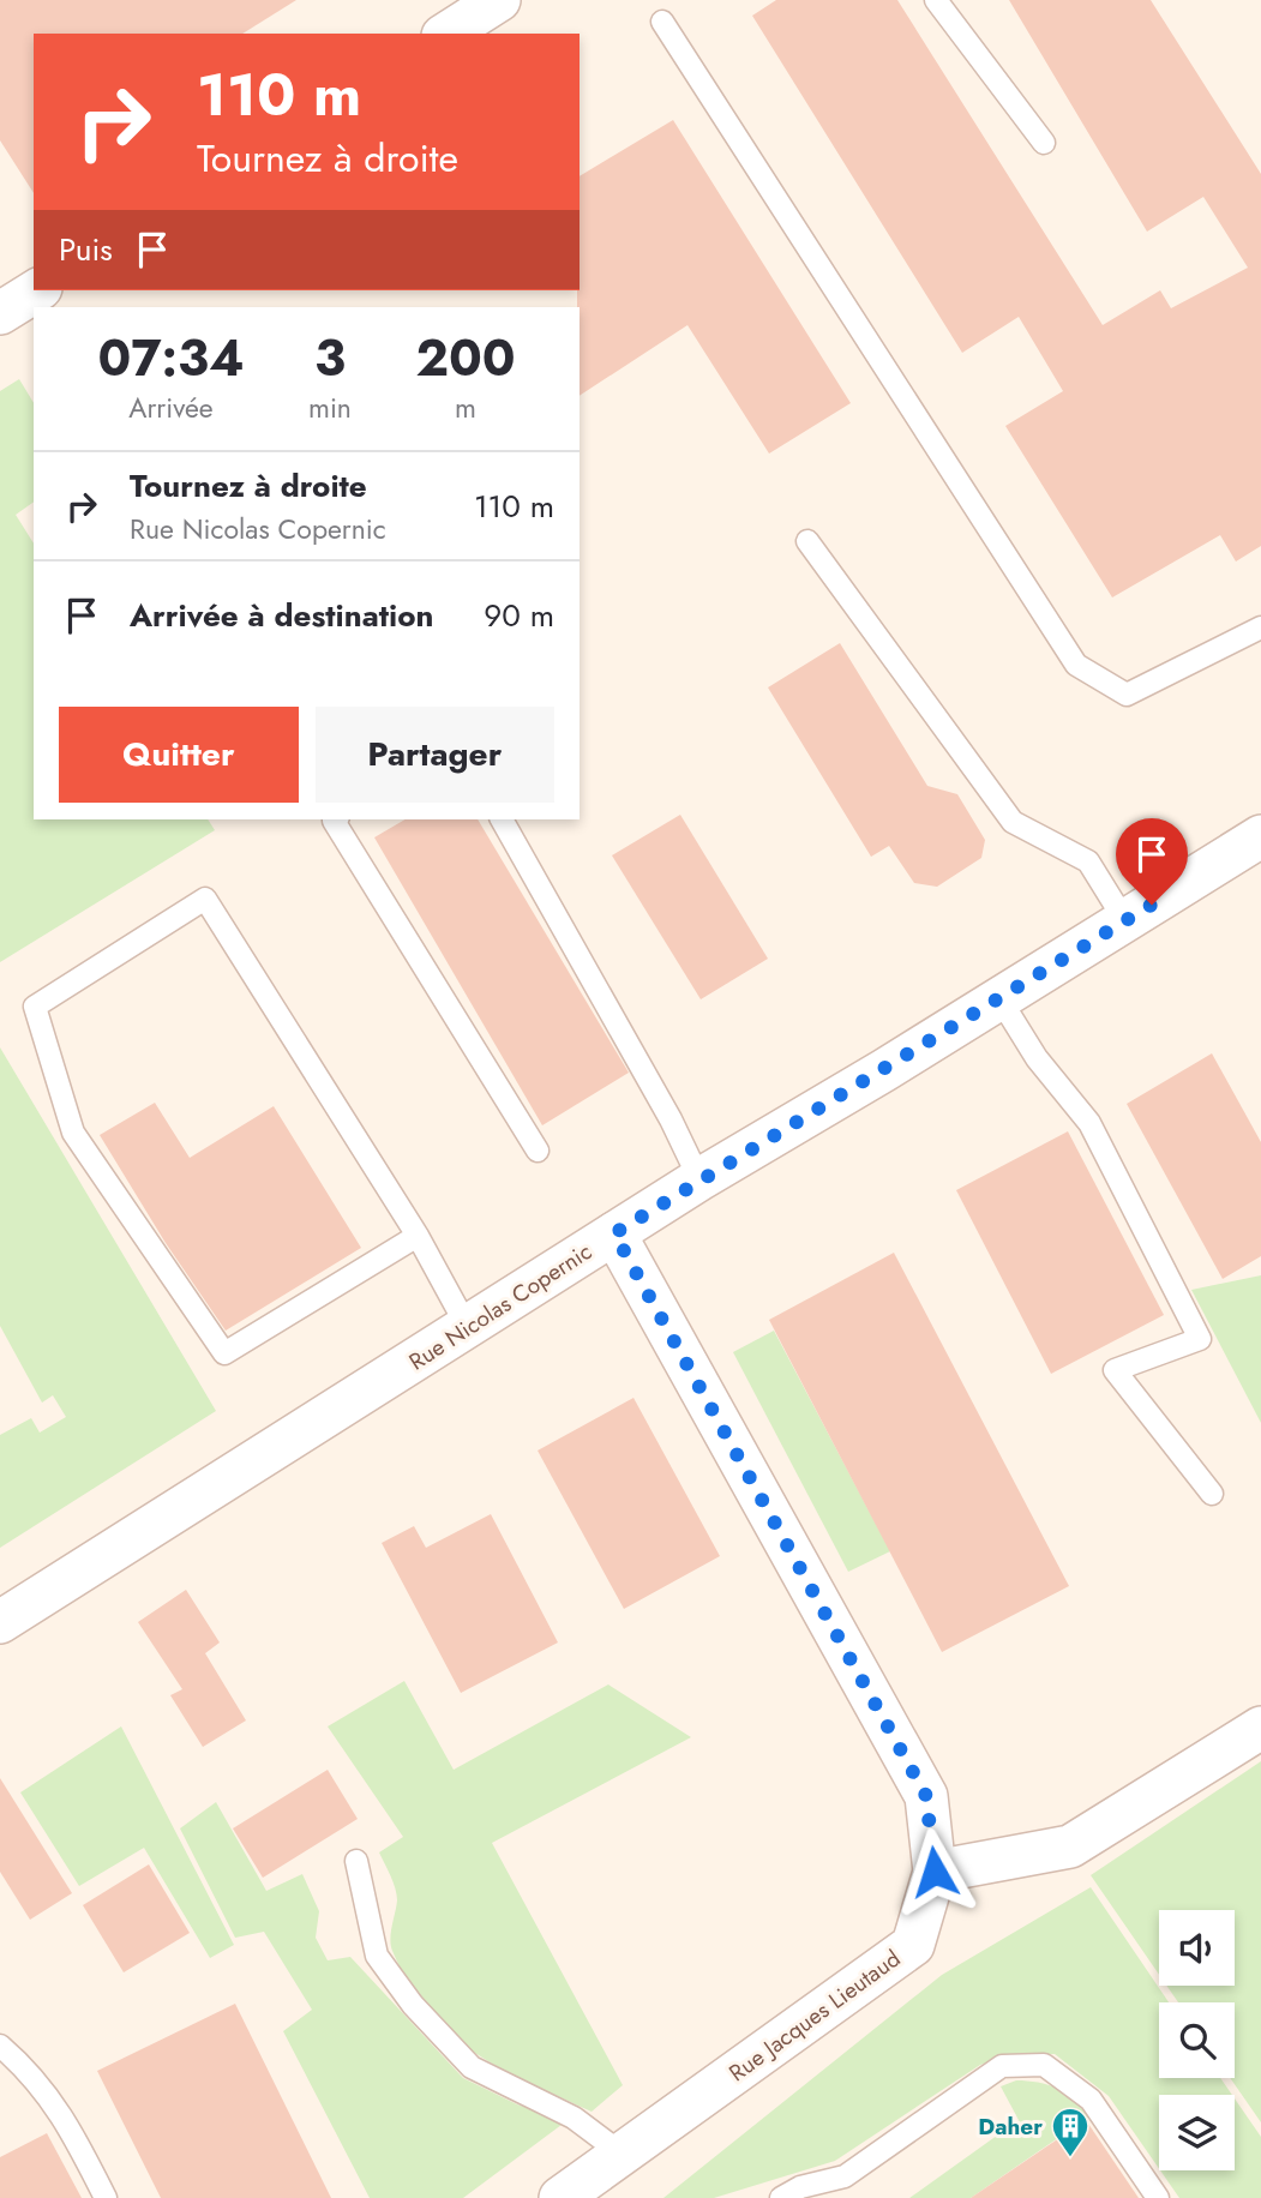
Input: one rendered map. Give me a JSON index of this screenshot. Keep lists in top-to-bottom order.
{
  "streets": {
    "street": ["Rue Nicolas Copernic", "Rue Jacques Lieutaud"]
  },
  "crossings": [
    ["Rue Nicolas Copernic", "Rue Jacques Lieutaud"]
  ],
  "places": {
    "building": ["Daher"]
  },
  "page": {
    "turn": ["110 m", "Tournez à droite"],
    "then": "Puis",
    "eta": [
      "07:34",
      "Arrivée",
      "3",
      "min",
      "200",
      "m"
    ],
    "list": [
      {
        "name": "Tournez à droite",
        "note": "Rue Nicolas Copernic",
        "value": "110 m"
      },
      {
        "name": "Arrivée à destination",
        "value": "90 m"
      }
    ],
    "buttons": ["Quitter", "Partager"]
  }
}
